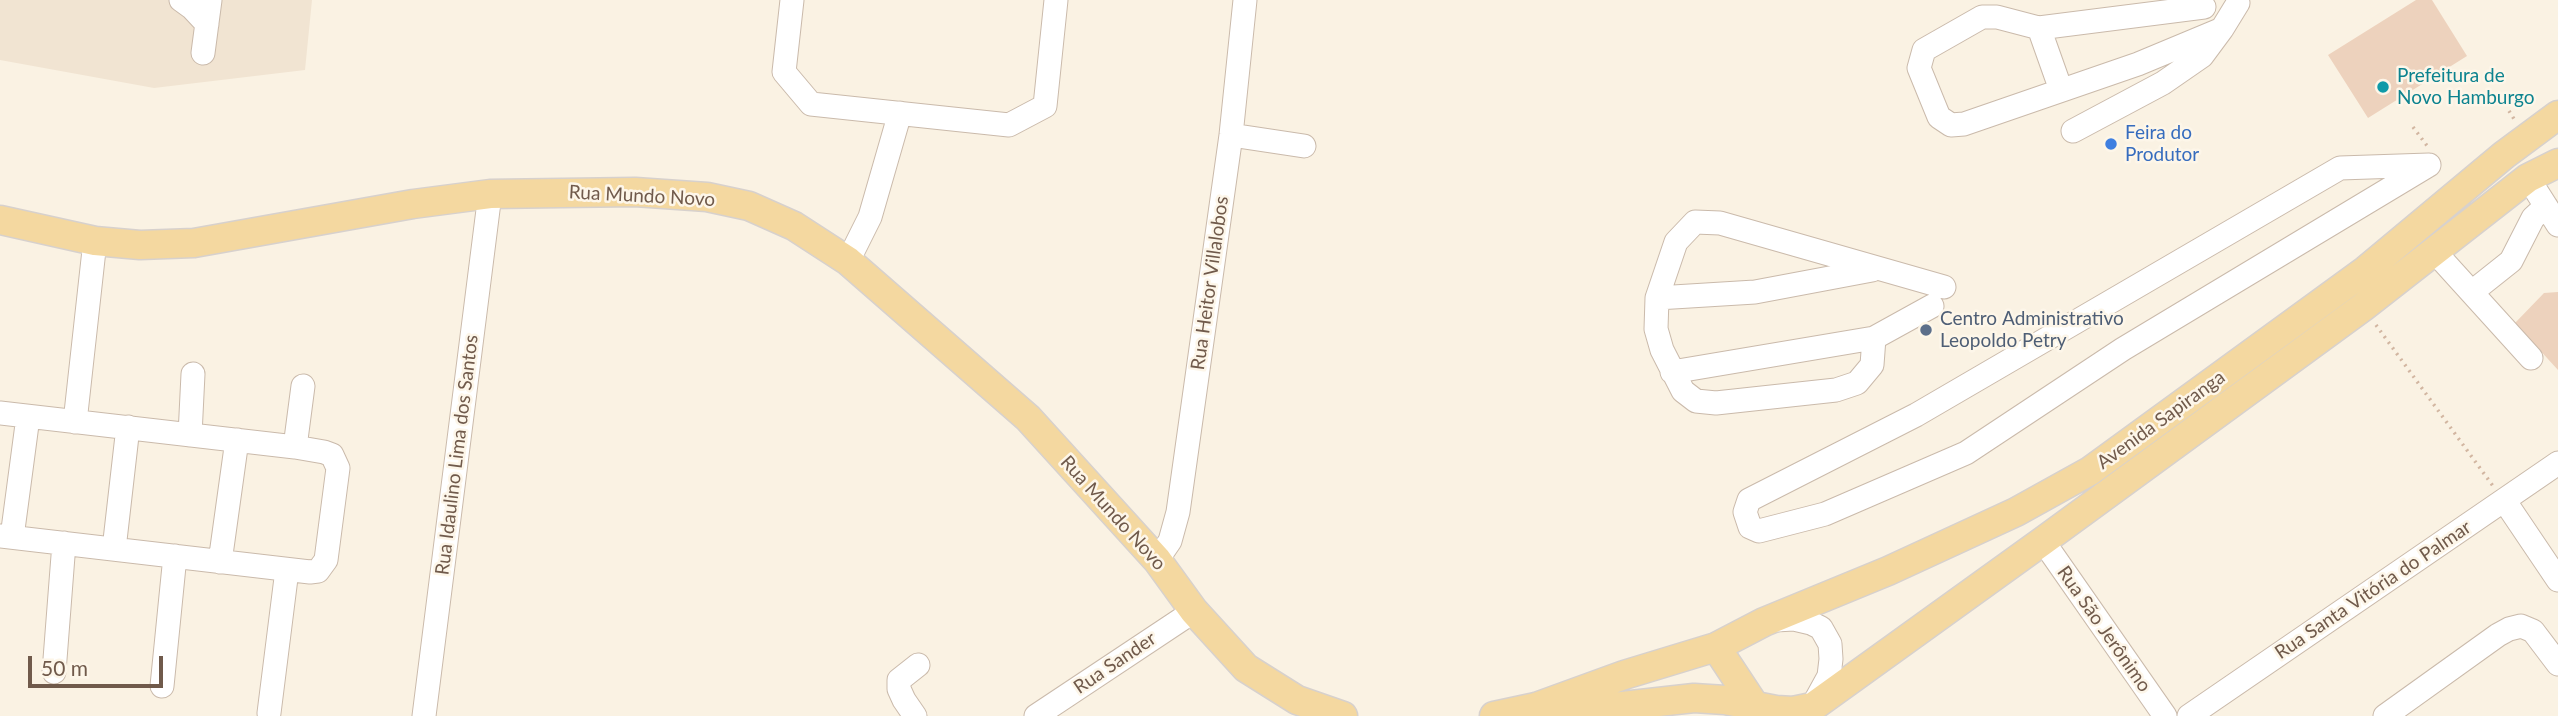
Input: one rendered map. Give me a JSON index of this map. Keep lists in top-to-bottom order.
{
  "streets": {
    "main road": ["Rua Mundo Novo", "Avenida Sapiranga"],
    "street": [
      "Rua Heitor Villalobos",
      "Rua Idaulino Lima dos Santos",
      "Rua Santa Vitória do Palmar",
      "Rua São Jerônimo",
      "Rua Sander"
    ]
  },
  "crossings": [
    ["Rua Mundo Novo", "Rua Heitor Villalobos"],
    ["Rua Mundo Novo", "Rua Idaulino Lima dos Santos"],
    ["Rua Mundo Novo", "Rua Sander"],
    ["Avenida Sapiranga", "Rua São Jerônimo"]
  ],
  "places": ["Prefeitura de Novo Hamburgo", "Feira do Produtor", "Centro Administrativo Leopoldo Petry"],
  "scale_bar": "50 m"
}
